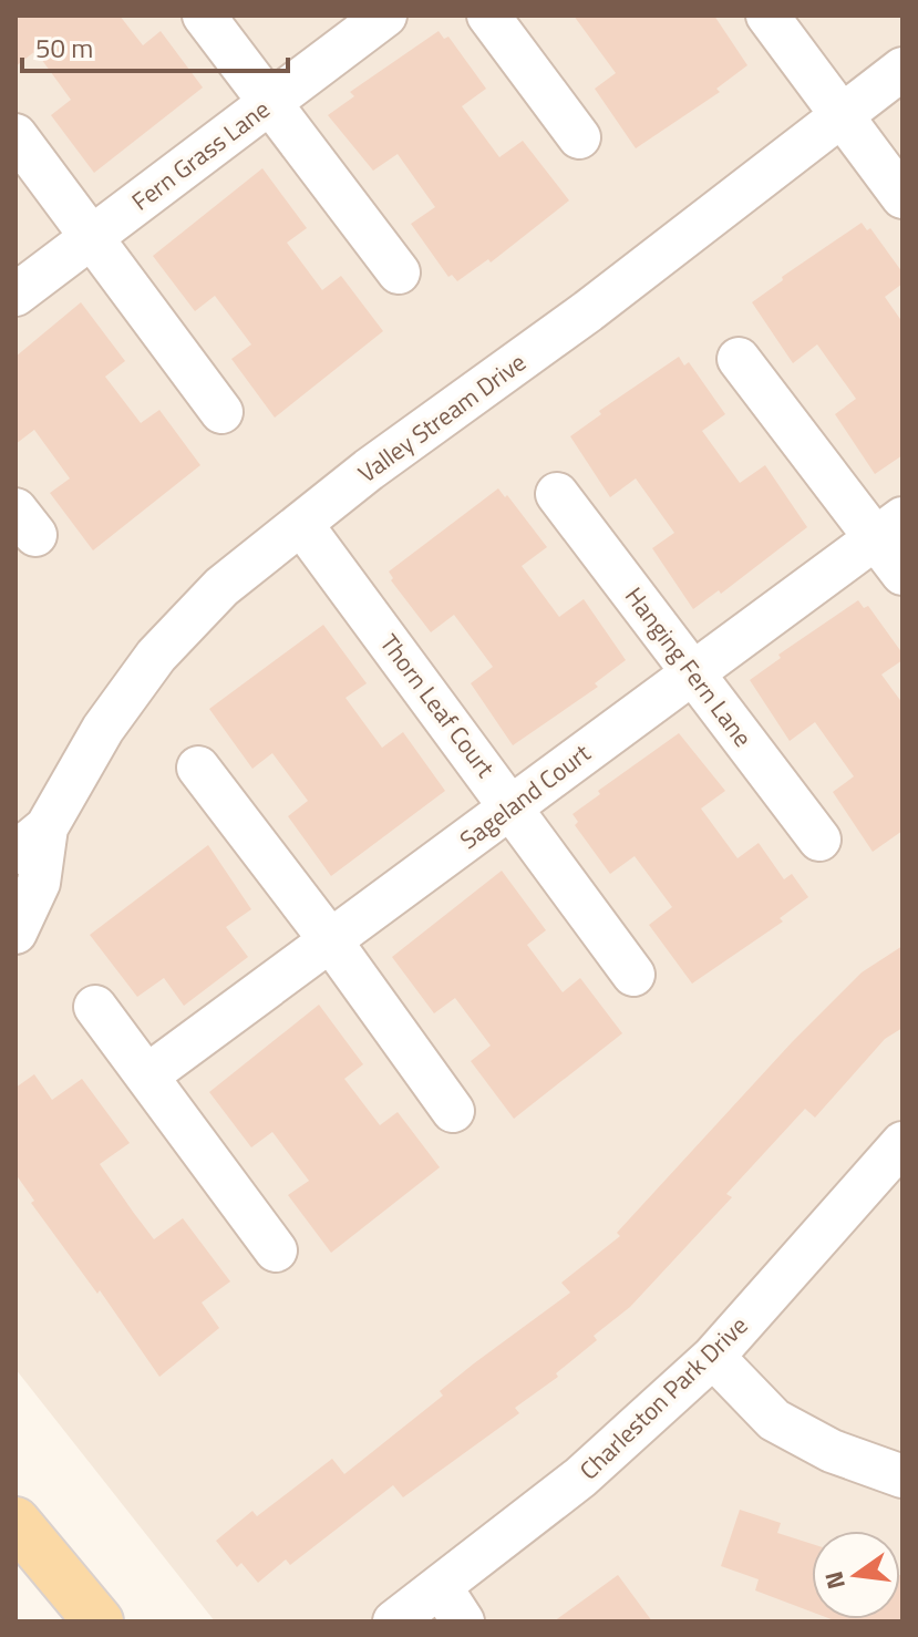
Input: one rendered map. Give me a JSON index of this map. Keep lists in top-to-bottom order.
{
  "streets": {
    "street": [
      "Fern Grass Lane",
      "Valley Stream Drive",
      "Hanging Fern Lane",
      "Thorn Leaf Court",
      "Sageland Court",
      "Charleston Park Drive"
    ]
  },
  "crossings": [
    ["Valley Stream Drive", "Thorn Leaf Court"],
    ["Hanging Fern Lane", "Sageland Court"],
    ["Thorn Leaf Court", "Sageland Court"]
  ],
  "scale_bar": "50 m",
  "north": "left"
}
